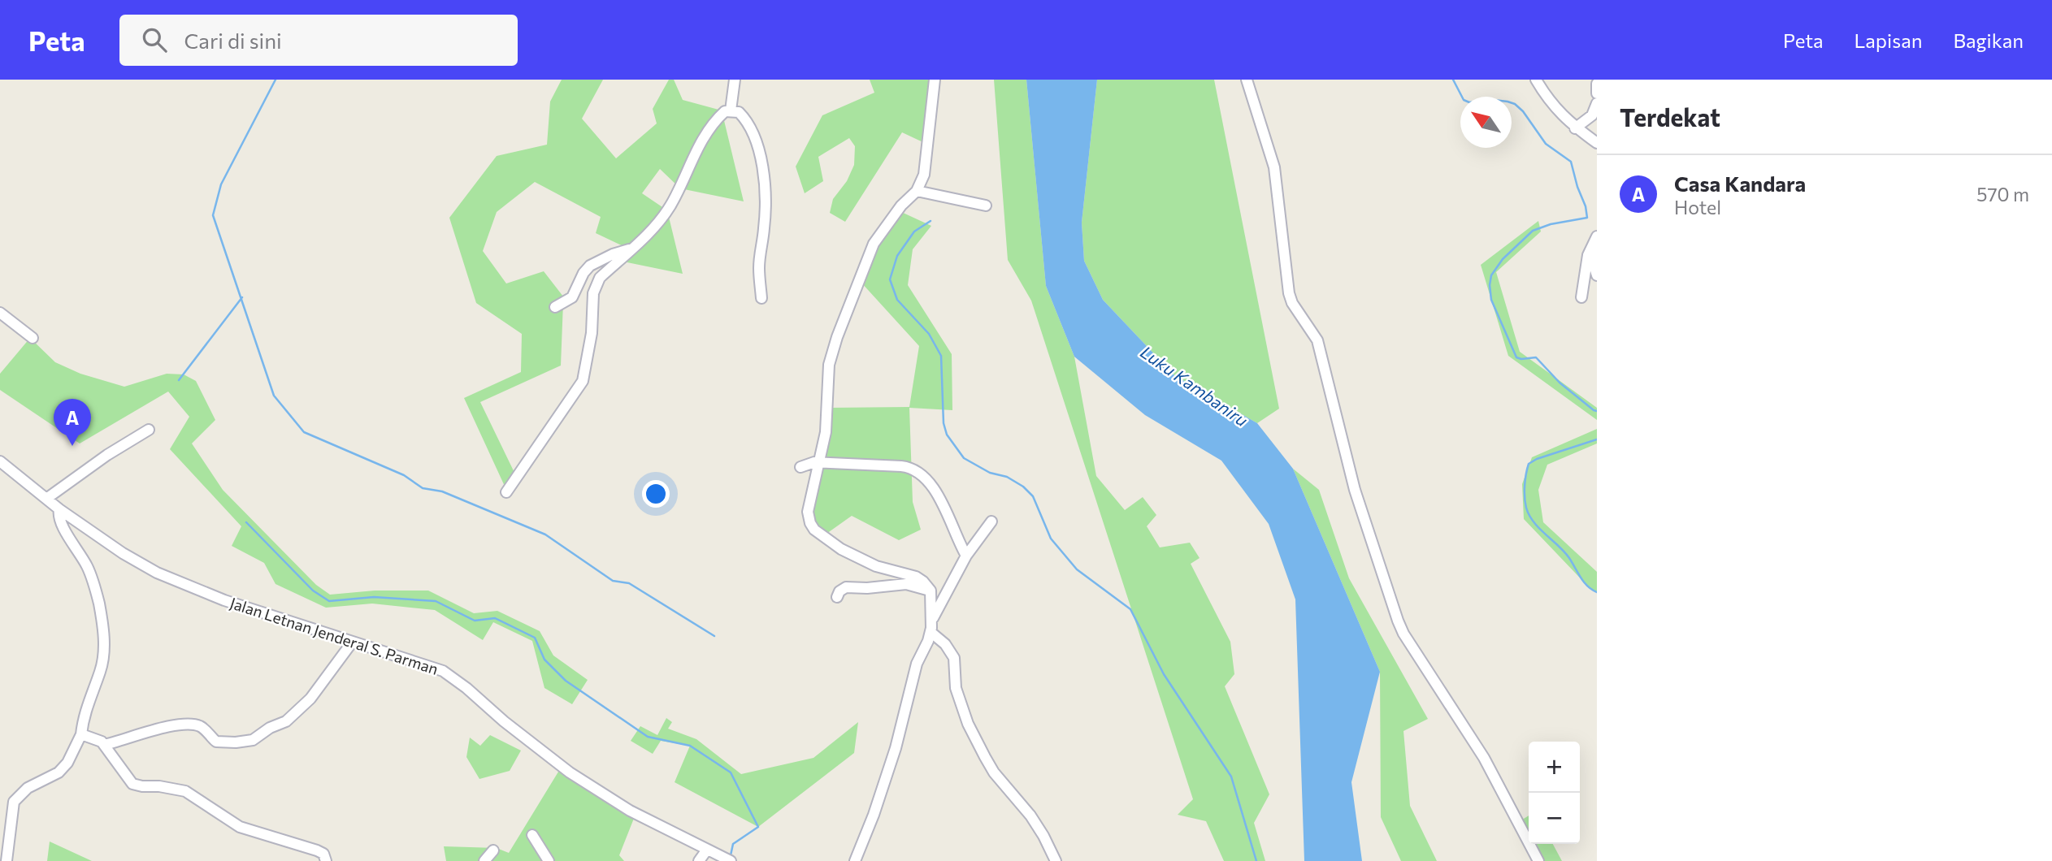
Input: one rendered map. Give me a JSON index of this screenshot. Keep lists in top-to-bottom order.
{
  "streets": {
    "street": ["Jalan Letnan Jenderal S. Parman"]
  },
  "water": ["Luku Kambaniru"],
  "north": "top left",
  "page": {
    "header": "Peta",
    "search": "Cari di sini",
    "nav": ["Peta", "Lapisan", "Bagikan"],
    "heading": "Terdekat",
    "list": [
      {
        "mark": "A",
        "name": "Casa Kandara",
        "note": "Hotel",
        "value": "570 m"
      }
    ],
    "pins": "A",
    "map_buttons": ["+", "−"]
  }
}
